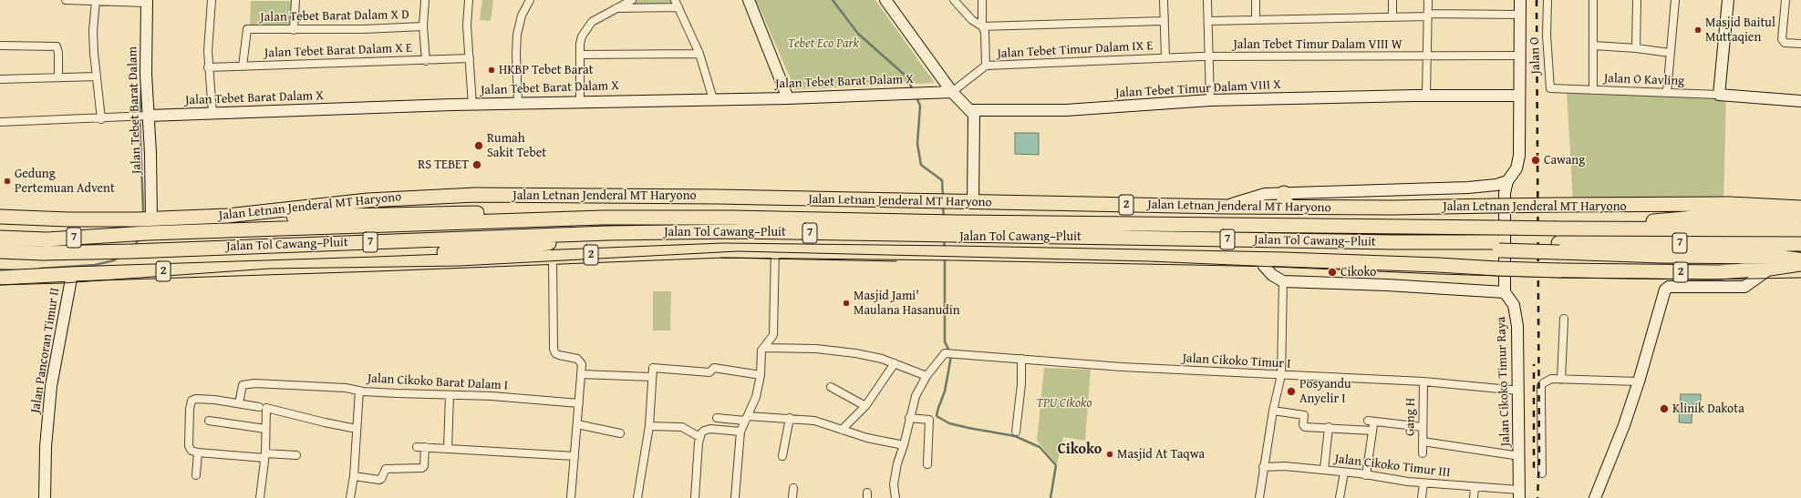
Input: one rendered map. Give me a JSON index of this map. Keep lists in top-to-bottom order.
{
  "streets": {
    "highway": [
      "Jalan Letnan Jenderal MT Haryono",
      "2",
      "Jalan Tol Cawang–Pluit",
      "7"
    ],
    "street": [
      "Jalan Tebet Barat Dalam X D",
      "Jalan Tebet Timur Dalam VIII W",
      "Jalan Tebet Timur Dalam IX E",
      "Jalan Tebet Barat Dalam X E",
      "Jalan O",
      "Jalan O Kavling",
      "Jalan Tebet Barat Dalam X",
      "Jalan Tebet Timur Dalam VIII X",
      "Jalan Tebet Barat Dalam",
      "Jalan Pancoran Timur II",
      "Jalan Cikoko Timur I",
      "Jalan Cikoko Timur Raya",
      "Jalan Cikoko Barat Dalam I",
      "Gang H",
      "Jalan Cikoko Timur III"
    ]
  },
  "crossings": [
    ["Jalan Tebet Barat Dalam X D", "Jalan Tebet Barat Dalam X E"],
    ["Jalan Tebet Timur Dalam VIII W", "Jalan Tebet Timur Dalam IX E"],
    ["Jalan Tebet Timur Dalam IX E", "Jalan Tebet Barat Dalam X"],
    ["Jalan O", "Jalan O Kavling"],
    ["Jalan Tebet Barat Dalam X", "Jalan Tebet Barat Dalam"],
    ["Jalan Tebet Barat Dalam", "Jalan Letnan Jenderal MT Haryono"],
    ["Jalan Letnan Jenderal MT Haryono", "2"],
    ["2", "Jalan Pancoran Timur II"],
    ["Jalan Tol Cawang–Pluit", "7"],
    ["Jalan Cikoko Timur I", "Jalan Cikoko Timur Raya"],
    ["Jalan Cikoko Timur I", "Gang H"],
    ["Jalan Cikoko Timur Raya", "Jalan Cikoko Timur III"]
  ],
  "districts": ["Cikoko"],
  "parks": ["Tebet Eco Park", "TPU Cikoko"],
  "places": [
    "Masjid Baitul Muttaqien",
    "HKBP Tebet Barat",
    "Rumah Sakit Tebet",
    "Cawang",
    "RS TEBET",
    "Gedung Pertemuan Advent",
    "Cikoko",
    "Masjid Jami' Maulana Hasanudin",
    "Posyandu Anyelir I",
    "Klinik Dakota",
    "Masjid At Taqwa"
  ]
}
